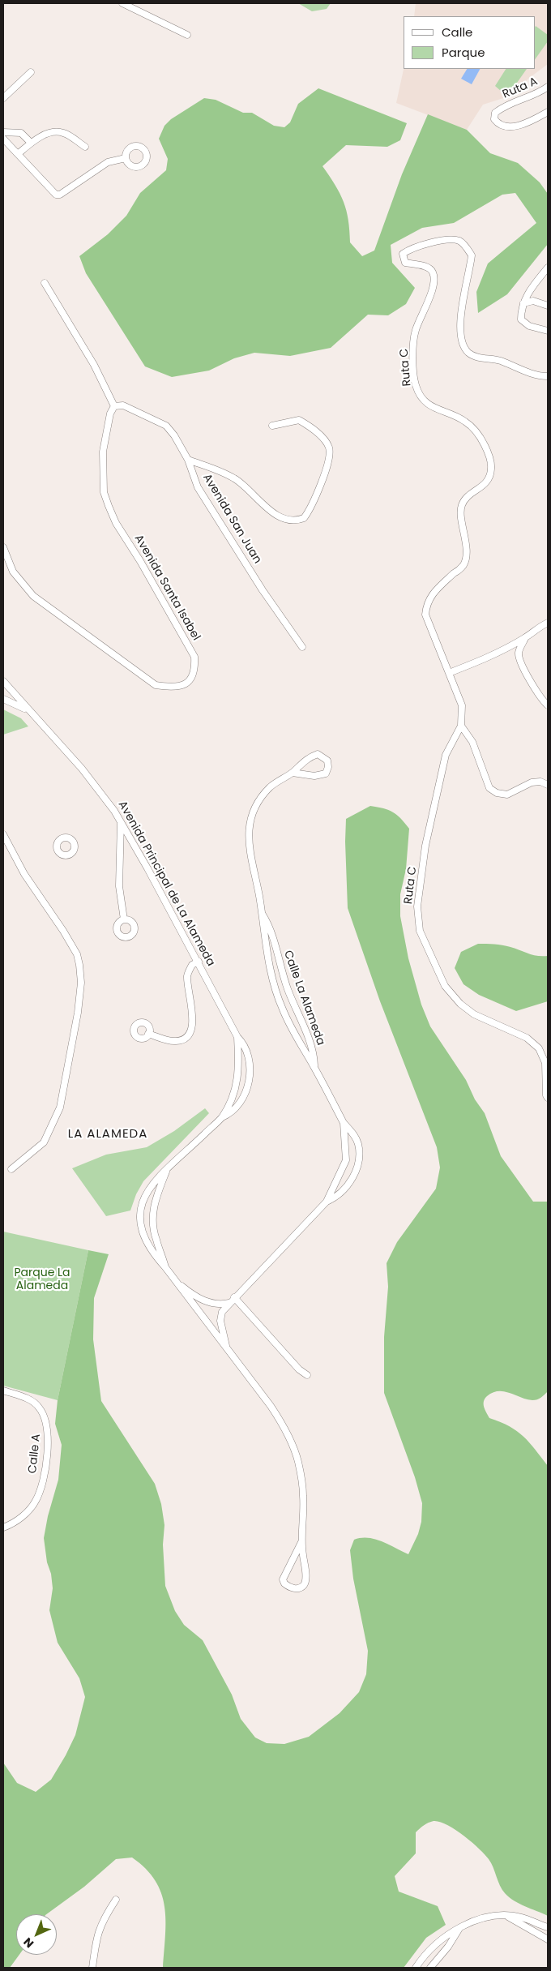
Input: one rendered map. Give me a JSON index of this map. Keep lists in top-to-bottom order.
{
  "streets": {
    "street": [
      "Ruta A",
      "Ruta C",
      "Avenida San Juan",
      "Avenida Santa Isabel",
      "Avenida Principal de La Alameda",
      "Calle La Alameda",
      "Calle A"
    ]
  },
  "crossings": [
    ["Avenida San Juan", "Avenida Santa Isabel"]
  ],
  "districts": ["LA ALAMEDA"],
  "parks": ["Parque La Alameda"],
  "legend": ["Calle", "Parque"],
  "north": "bottom left"
}
